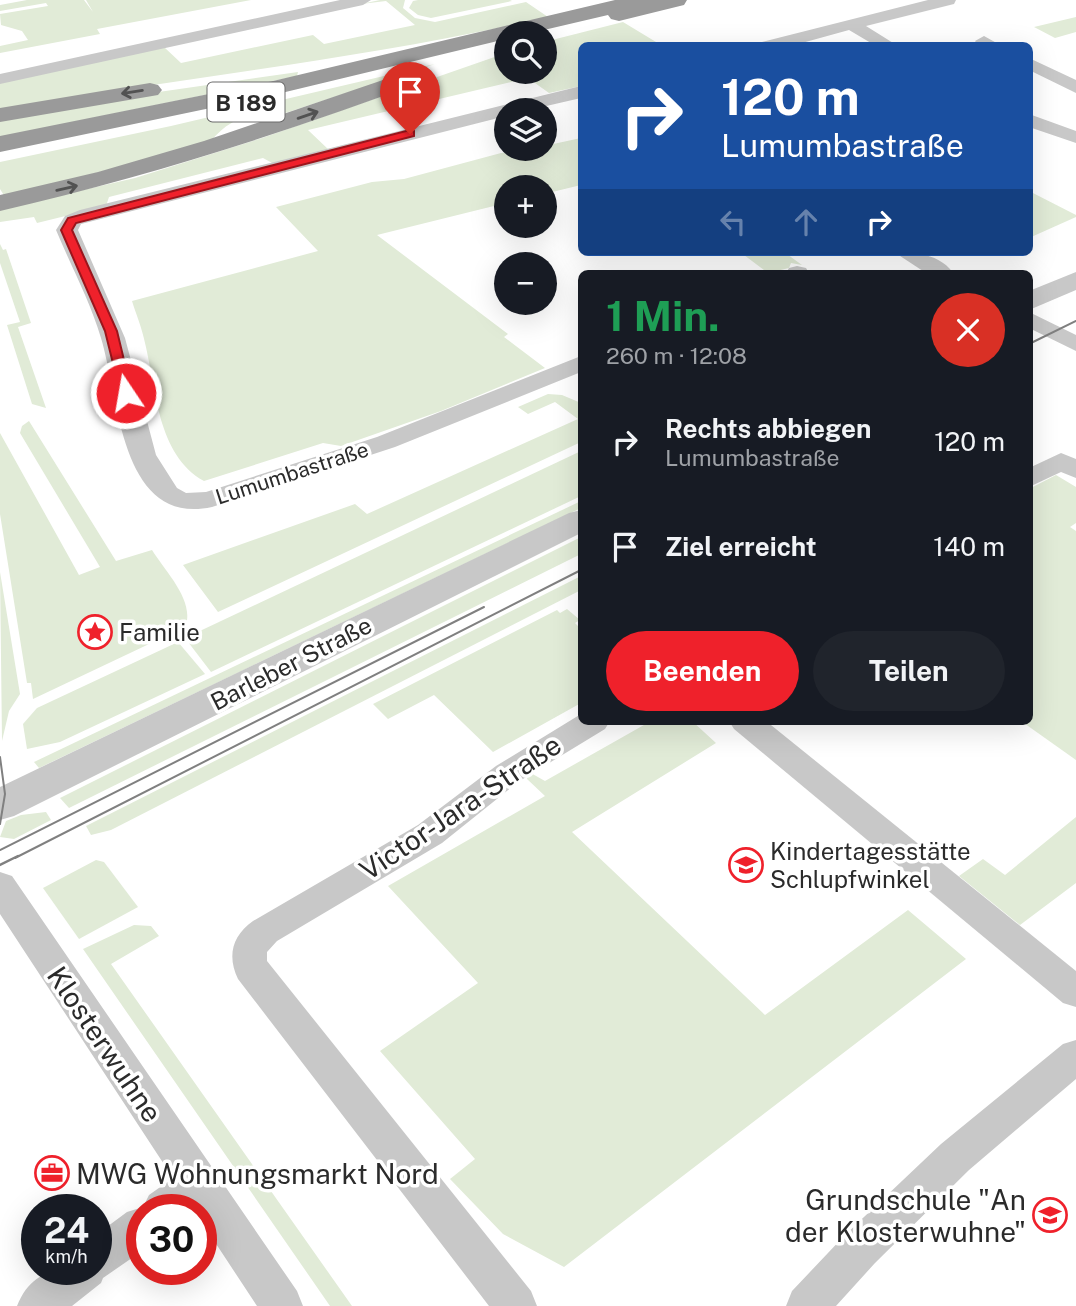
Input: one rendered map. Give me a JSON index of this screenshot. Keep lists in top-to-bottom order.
{
  "streets": {
    "highway": ["B 189"],
    "street": [
      "Lumumbastraße",
      "Barleber Straße",
      "Victor-Jara-Straße",
      "Klosterwuhne"
    ]
  },
  "places": {
    "place": ["Familie"],
    "school or university": ["Kindertagesstätte Schlupfwinkel", "Grundschule \"An der Klosterwuhne\""],
    "office": ["MWG Wohnungsmarkt Nord"]
  },
  "page": {
    "map_buttons": ["+", "−"],
    "turn": ["120 m", "Lumumbastraße"],
    "heading": ["1 Min.", "260 m · 12:08"],
    "list": [
      {
        "name": "Rechts abbiegen",
        "note": "Lumumbastraße",
        "value": "120 m"
      },
      {
        "name": "Ziel erreicht",
        "value": "140 m"
      }
    ],
    "buttons": ["Beenden", "Teilen"],
    "speed": "24 km/h",
    "limit": "30"
  }
}
